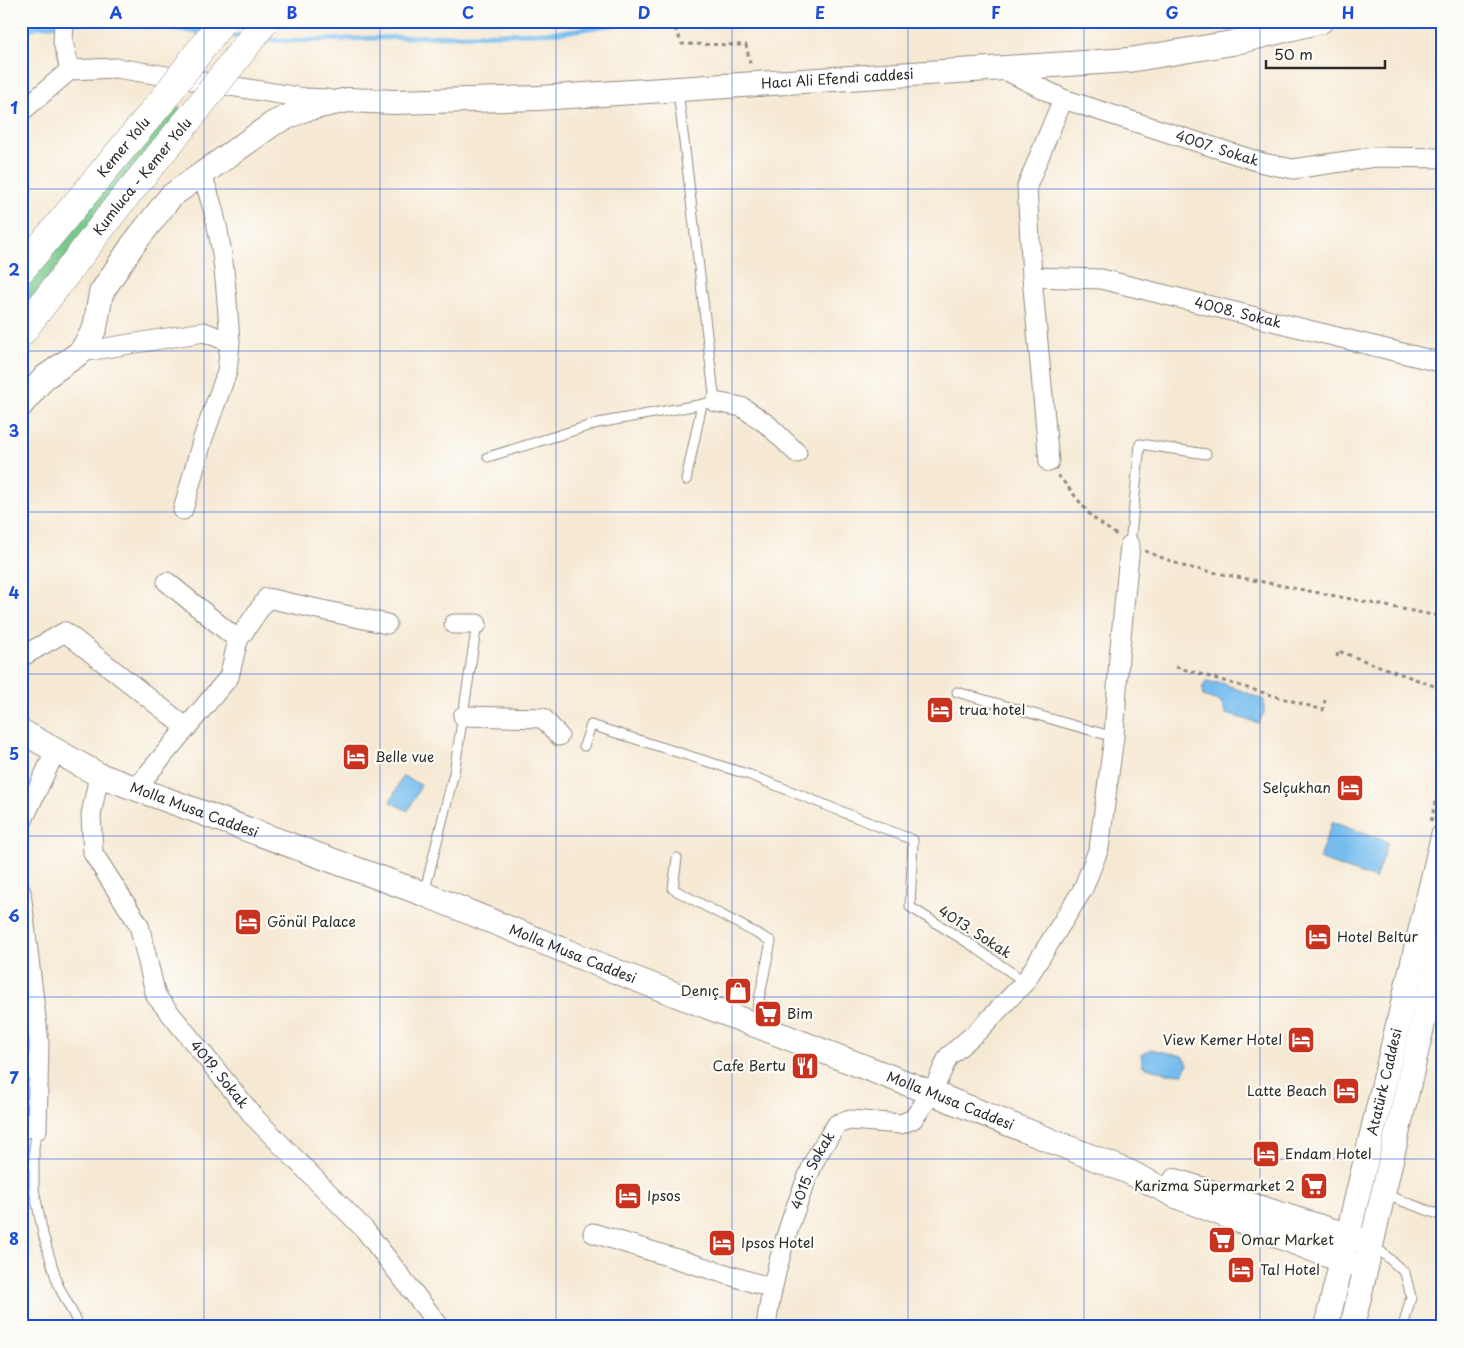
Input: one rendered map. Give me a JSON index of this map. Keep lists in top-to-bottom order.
{
  "streets": {
    "highway": ["Kemer Yolu", "Kumluca - Kemer Yolu"],
    "street": [
      "Hacı Ali Efendi caddesi",
      "4007. Sokak",
      "4008. Sokak",
      "Molla Musa Caddesi",
      "4019. Sokak",
      "Atatürk Caddesi",
      "4015. Sokak"
    ],
    "lane": ["4013. Sokak"]
  },
  "crossings": [
    ["Hacı Ali Efendi caddesi", "4007. Sokak"],
    ["Molla Musa Caddesi", "4019. Sokak"],
    ["Molla Musa Caddesi", "4015. Sokak"],
    ["4013. Sokak", "4015. Sokak"]
  ],
  "places": {
    "hotel": [
      "trua hotel",
      "Belle vue",
      "Selçukhan",
      "Gönül Palace",
      "Hotel Beltur",
      "View Kemer Hotel",
      "Latte Beach",
      "Endam Hotel",
      "Ipsos",
      "Ipsos Hotel",
      "Tal Hotel"
    ],
    "shop": ["Denıç"],
    "supermarket": ["Bim", "Karizma Süpermarket 2", "Omar Market"],
    "restaurant": ["Cafe Bertu"]
  },
  "scale_bar": "50 m",
  "grid": {
    "columns": [
      "A",
      "B",
      "C",
      "D",
      "E",
      "F",
      "G",
      "H"
    ],
    "rows": [
      "1",
      "2",
      "3",
      "4",
      "5",
      "6",
      "7",
      "8"
    ]
  }
}
